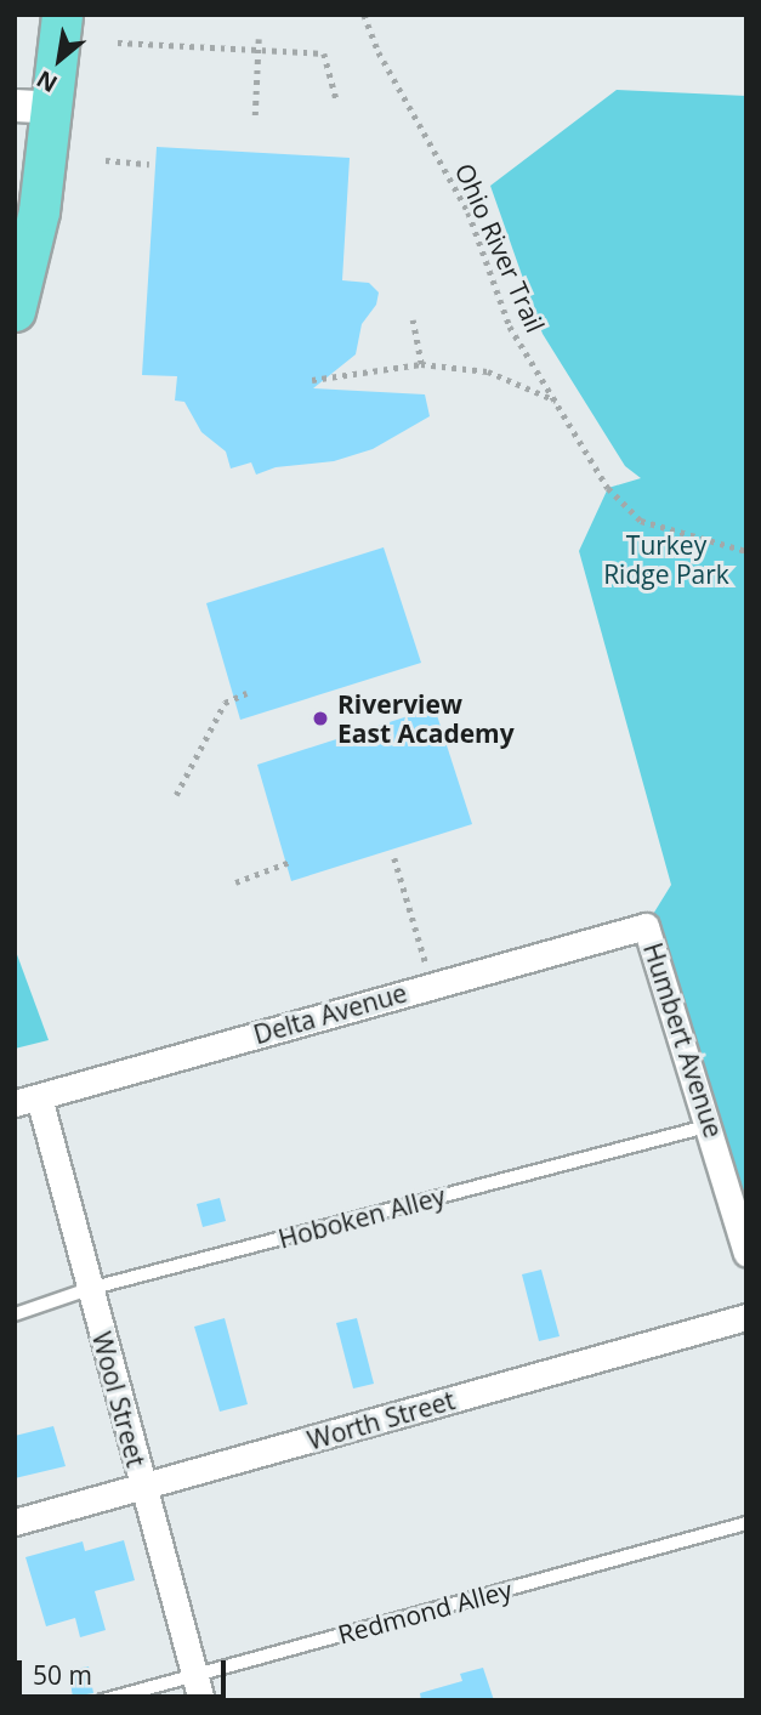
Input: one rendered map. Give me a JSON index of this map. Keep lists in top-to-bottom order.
{
  "streets": {
    "street": [
      "Delta Avenue",
      "Humbert Avenue",
      "Wool Street",
      "Worth Street"
    ],
    "lane": ["Hoboken Alley", "Redmond Alley"],
    "path": ["Ohio River Trail"]
  },
  "crossings": [
    ["Delta Avenue", "Humbert Avenue"],
    ["Delta Avenue", "Wool Street"],
    ["Humbert Avenue", "Hoboken Alley"],
    ["Hoboken Alley", "Wool Street"],
    ["Wool Street", "Worth Street"],
    ["Wool Street", "Redmond Alley"]
  ],
  "parks": ["Turkey Ridge Park"],
  "places": ["Riverview East Academy"],
  "scale_bar": "50 m",
  "north": "bottom left"
}
